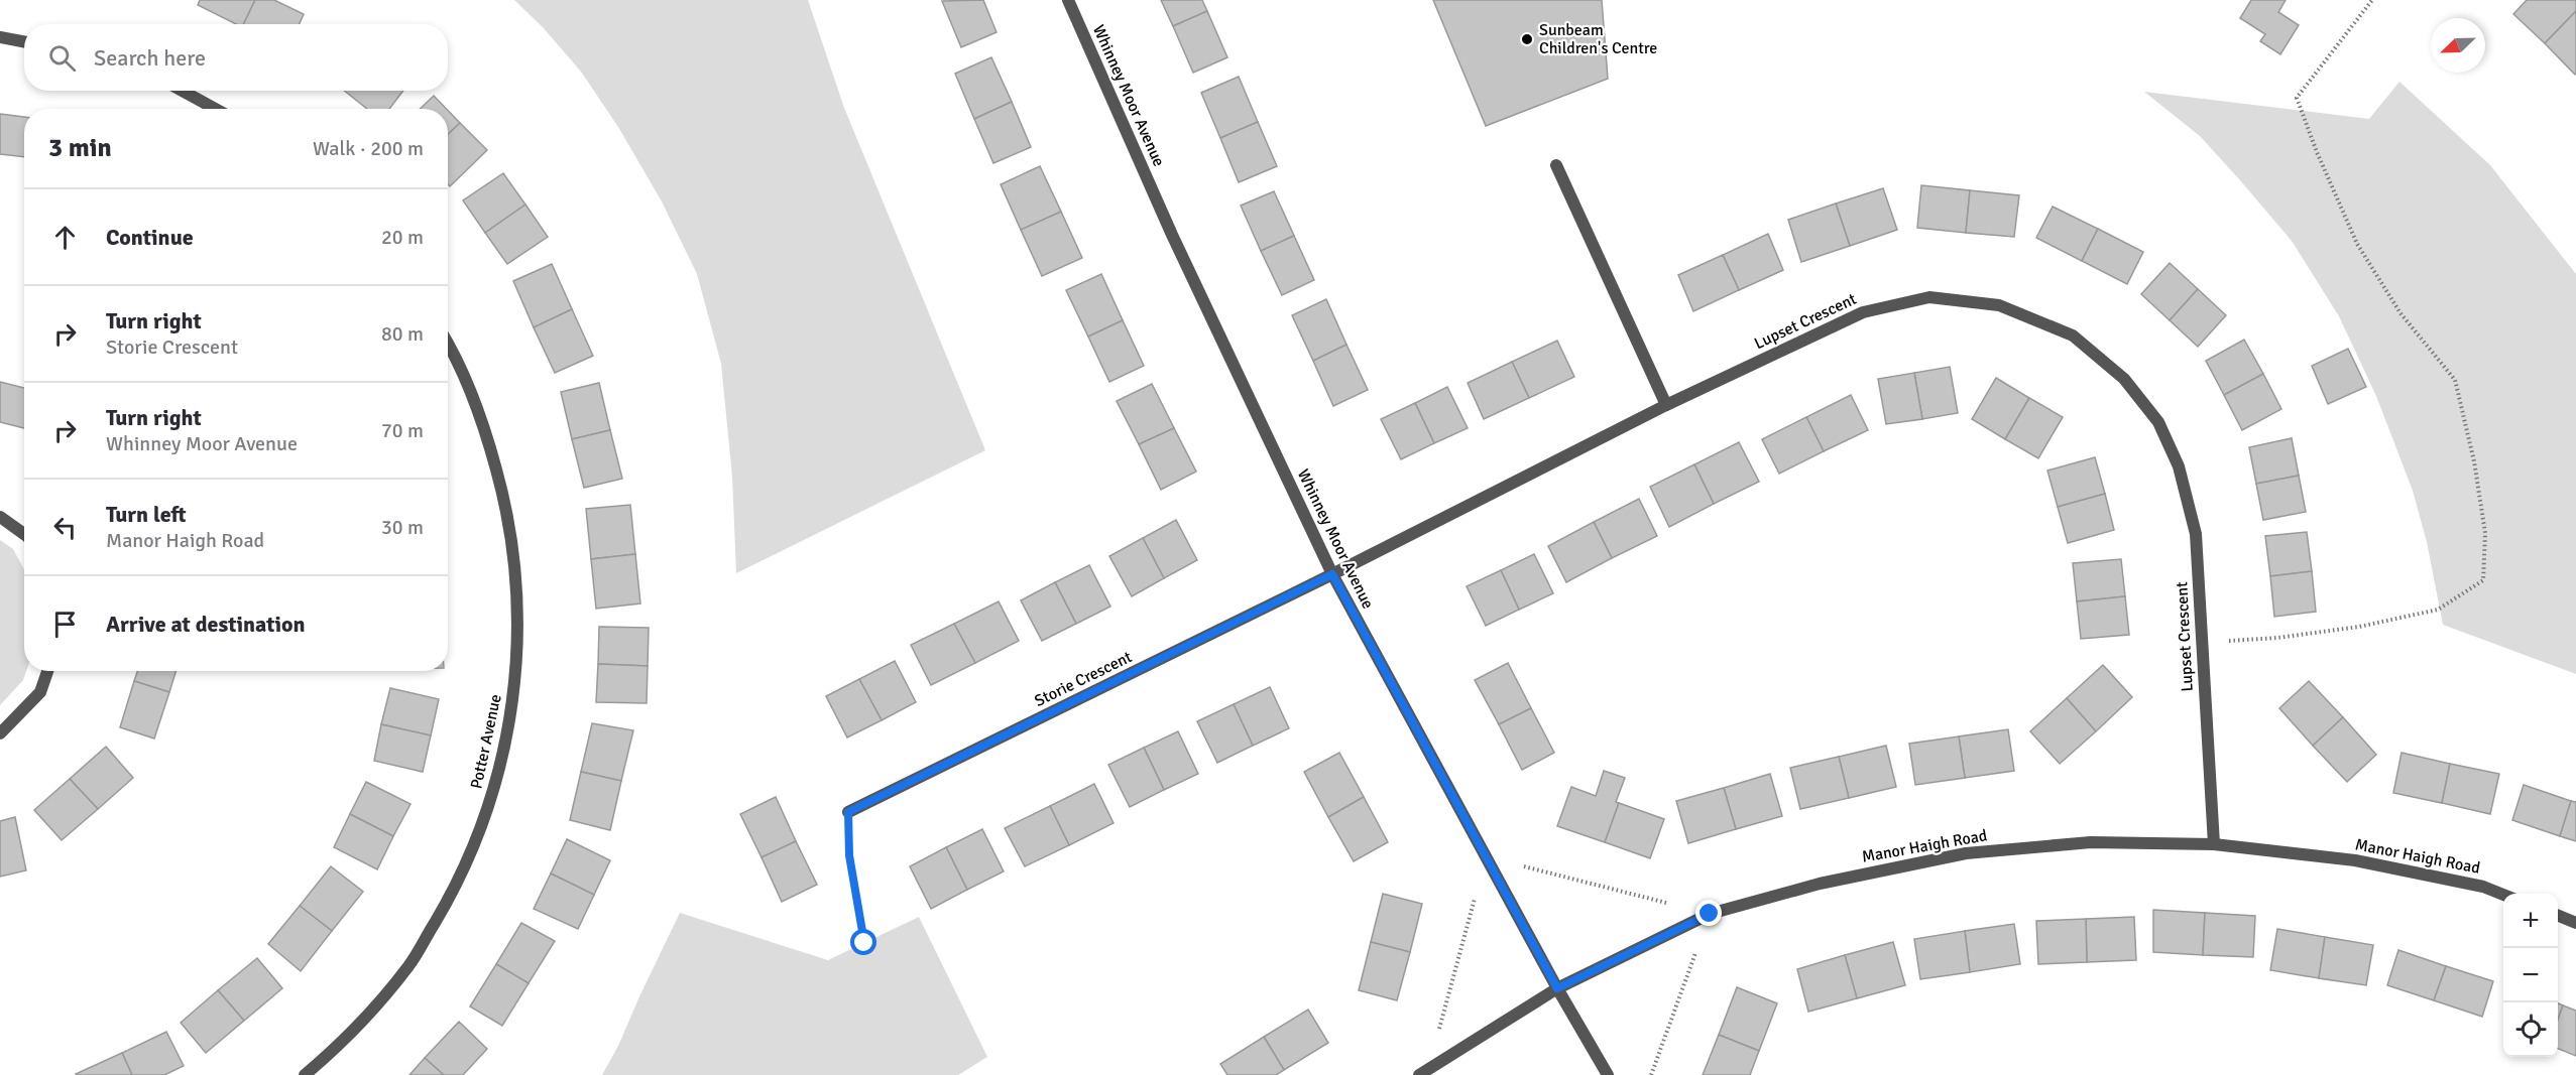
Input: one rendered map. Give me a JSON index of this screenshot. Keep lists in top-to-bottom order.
{
  "streets": {
    "street": [
      "Whinney Moor Avenue",
      "Lupset Crescent",
      "Storie Crescent",
      "Potter Avenue",
      "Manor Haigh Road"
    ]
  },
  "crossings": [
    ["Whinney Moor Avenue", "Lupset Crescent"],
    ["Whinney Moor Avenue", "Storie Crescent"],
    ["Whinney Moor Avenue", "Manor Haigh Road"],
    ["Lupset Crescent", "Storie Crescent"],
    ["Lupset Crescent", "Manor Haigh Road"]
  ],
  "places": ["Sunbeam Children's Centre"],
  "north": "bottom left",
  "page": {
    "search": "Search here",
    "heading": ["3 min", "Walk · 200 m"],
    "list": [
      ["Continue", "20 m"],
      ["Turn right", "Storie Crescent", "80 m"],
      ["Turn right", "Whinney Moor Avenue", "70 m"],
      ["Turn left", "Manor Haigh Road", "30 m"],
      "Arrive at destination"
    ],
    "map_buttons": ["+", "−"]
  }
}
